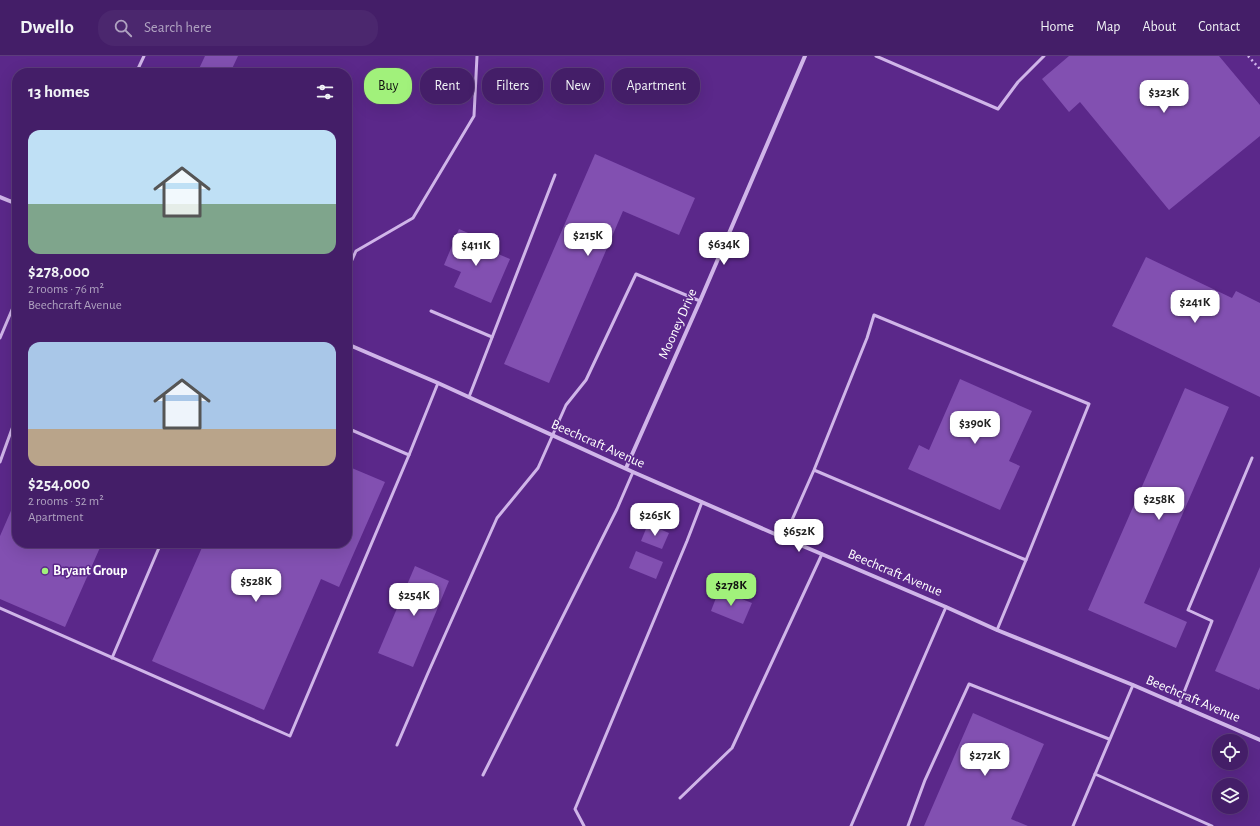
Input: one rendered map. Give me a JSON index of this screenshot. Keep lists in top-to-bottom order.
{
  "streets": {
    "street": ["Mooney Drive", "Beechcraft Avenue"]
  },
  "crossings": [
    ["Mooney Drive", "Beechcraft Avenue"]
  ],
  "places": ["Bryant Group"],
  "page": {
    "header": "Dwello",
    "search": "Search here",
    "nav": [
      "Home",
      "Map",
      "About",
      "Contact"
    ],
    "chip": [
      "Buy",
      "Rent",
      "Filters",
      "New",
      "Apartment"
    ],
    "heading": "13 homes",
    "price": [
      "$323K",
      "$215K",
      "$634K",
      "$411K",
      "$241K",
      "$390K",
      "$258K",
      "$265K",
      "$652K",
      "$528K",
      "$278K",
      "$254K",
      "$272K"
    ],
    "list": [
      {
        "name": "$278,000",
        "note": "2 rooms · 76 m² · Beechcraft Avenue"
      },
      {
        "name": "$254,000",
        "note": "2 rooms · 52 m² · Apartment"
      }
    ]
  }
}
